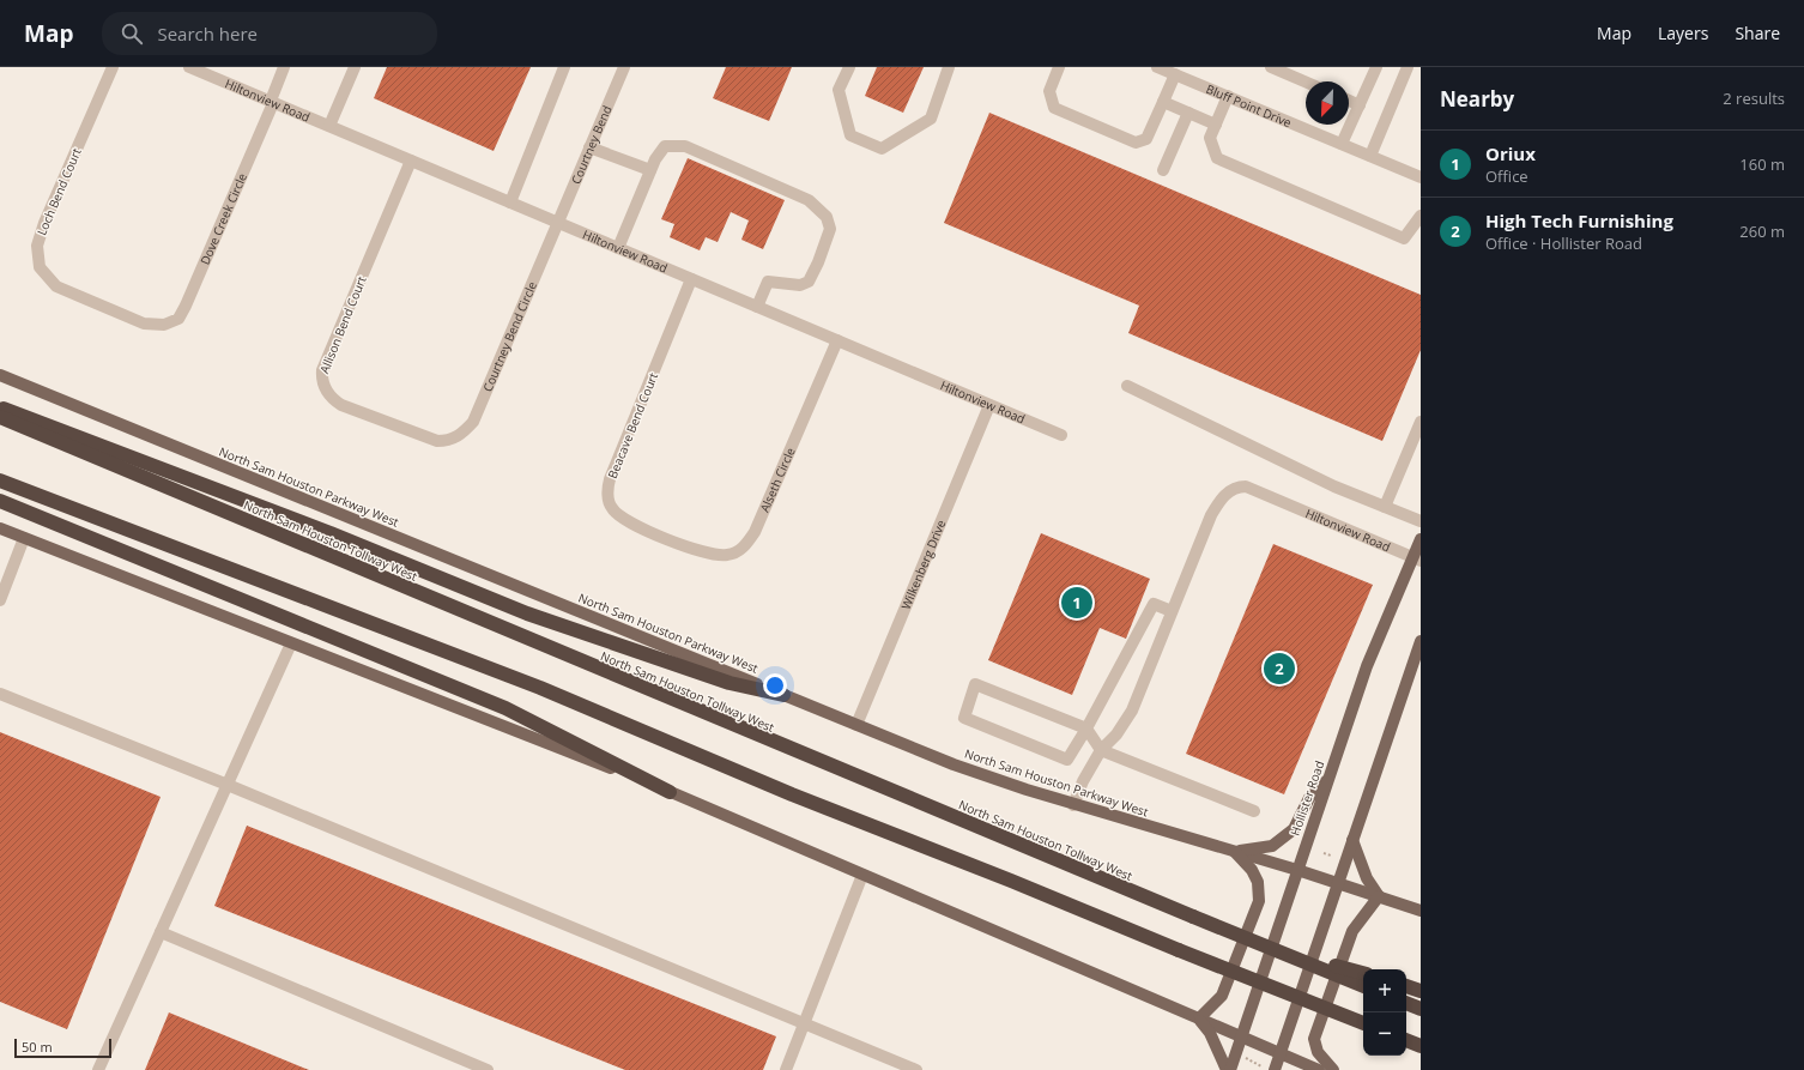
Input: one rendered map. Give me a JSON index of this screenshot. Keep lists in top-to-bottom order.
{
  "streets": {
    "highway": ["North Sam Houston Tollway West"],
    "main road": ["North Sam Houston Parkway West", "Hollister Road"],
    "street": [
      "Hiltonview Road",
      "Bluff Point Drive",
      "Courtney Bend",
      "Loch Bend Court",
      "Dove Creek Circle",
      "Allison Bend Court",
      "Courtney Bend Circle",
      "Beacave Bend Court",
      "Alseth Circle",
      "Wilkenberg Drive"
    ]
  },
  "crossings": [
    ["Hiltonview Road", "Courtney Bend"],
    ["Hiltonview Road", "Dove Creek Circle"],
    ["Hiltonview Road", "Allison Bend Court"],
    ["Hiltonview Road", "Courtney Bend Circle"],
    ["Hiltonview Road", "Beacave Bend Court"],
    ["Hiltonview Road", "Alseth Circle"],
    ["Hiltonview Road", "North Sam Houston Parkway West"],
    ["Hiltonview Road", "Wilkenberg Drive"],
    ["Hiltonview Road", "Hollister Road"],
    ["Courtney Bend", "Courtney Bend Circle"],
    ["Loch Bend Court", "Dove Creek Circle"],
    ["Allison Bend Court", "Courtney Bend Circle"],
    ["Beacave Bend Court", "Alseth Circle"],
    ["North Sam Houston Parkway West", "Wilkenberg Drive"],
    ["North Sam Houston Parkway West", "Hollister Road"]
  ],
  "scale_bar": "50 m",
  "north": "bottom left",
  "page": {
    "header": "Map",
    "search": "Search here",
    "nav": ["Map", "Layers", "Share"],
    "heading": ["Nearby", "2 results"],
    "list": [
      {
        "mark": "1",
        "name": "Oriux",
        "note": "Office",
        "value": "160 m"
      },
      {
        "mark": "2",
        "name": "High Tech Furnishing",
        "note": "Office · Hollister Road",
        "value": "260 m"
      }
    ],
    "pins": ["1", "2"],
    "map_buttons": ["+", "−"],
    "scale": "50 m"
  }
}
